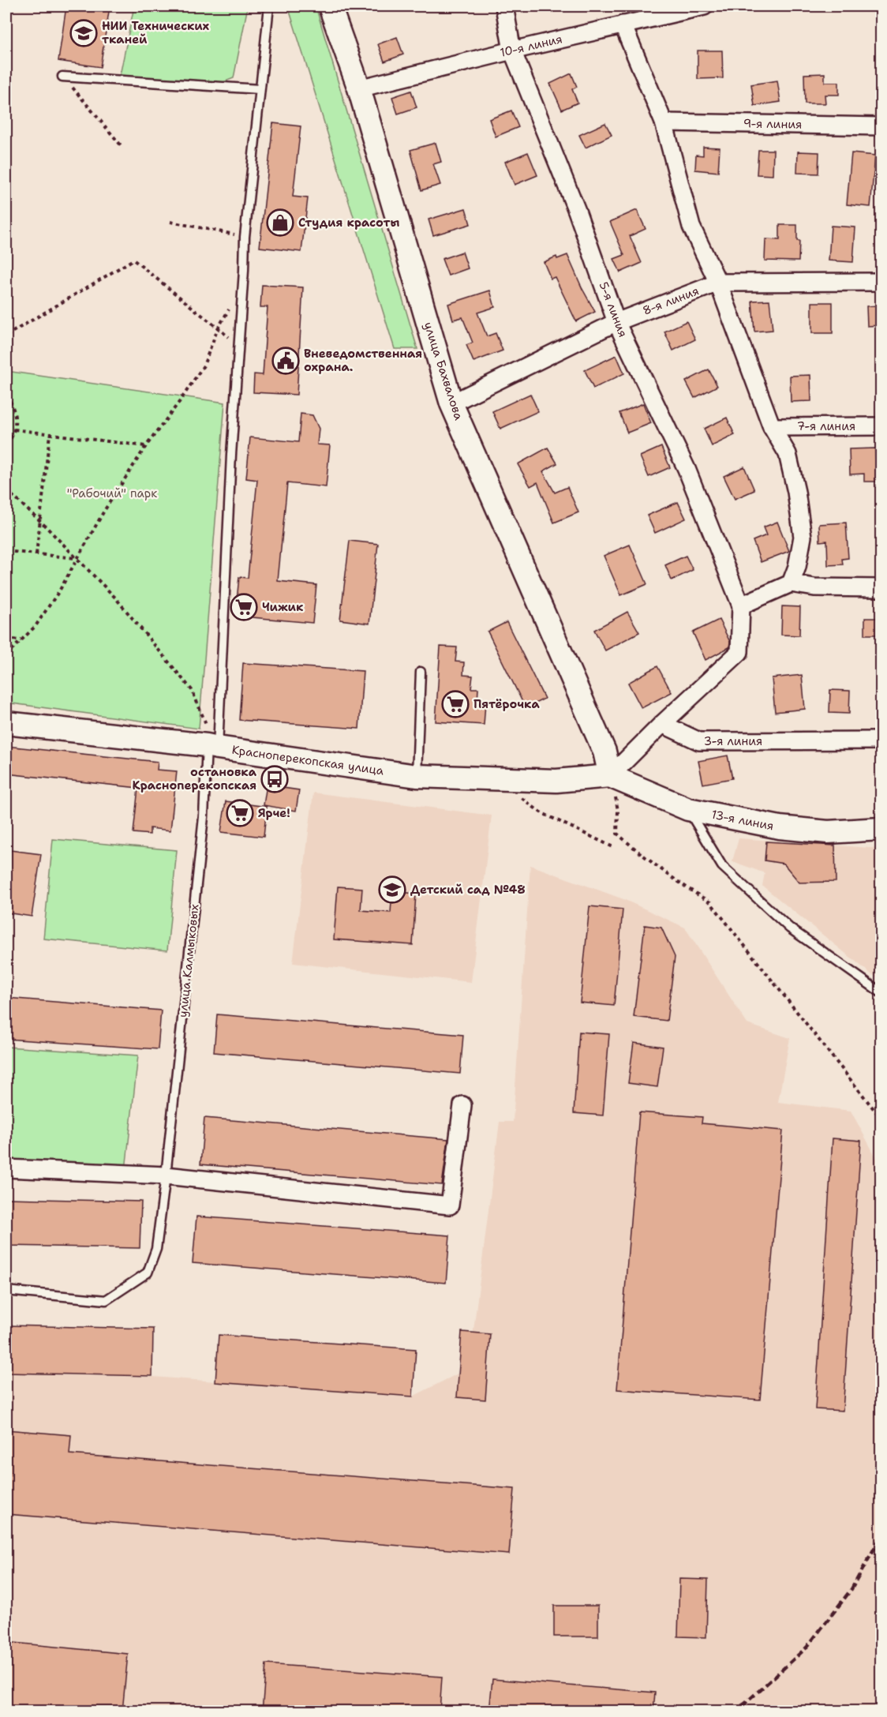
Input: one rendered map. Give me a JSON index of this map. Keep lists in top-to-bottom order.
{
  "streets": {
    "street": [
      "10-я линия",
      "9-я линия",
      "8-я линия",
      "5-я линия",
      "улица Бахвалова",
      "7-я линия",
      "3-я линия",
      "Красноперекопская улица",
      "13-я линия"
    ],
    "lane": ["улица Калмыковых"]
  },
  "crossings": [
    ["10-я линия", "5-я линия"],
    ["10-я линия", "улица Бахвалова"],
    ["8-я линия", "5-я линия"],
    ["8-я линия", "улица Бахвалова"],
    ["улица Бахвалова", "Красноперекопская улица"],
    ["улица Бахвалова", "13-я линия"],
    ["Красноперекопская улица", "13-я линия"],
    ["Красноперекопская улица", "улица Калмыковых"]
  ],
  "parks": ["\"Рабочий\" парк"],
  "places": {
    "school or university": ["НИИ Технических тканей", "Детский сад №48"],
    "shop": ["Студия красоты"],
    "public building": ["Вневедомственная охрана."],
    "supermarket": ["Чижик", "Пятёрочка", "Ярче!"],
    "bus stop": ["остановка Красноперекопская"]
  }
}
